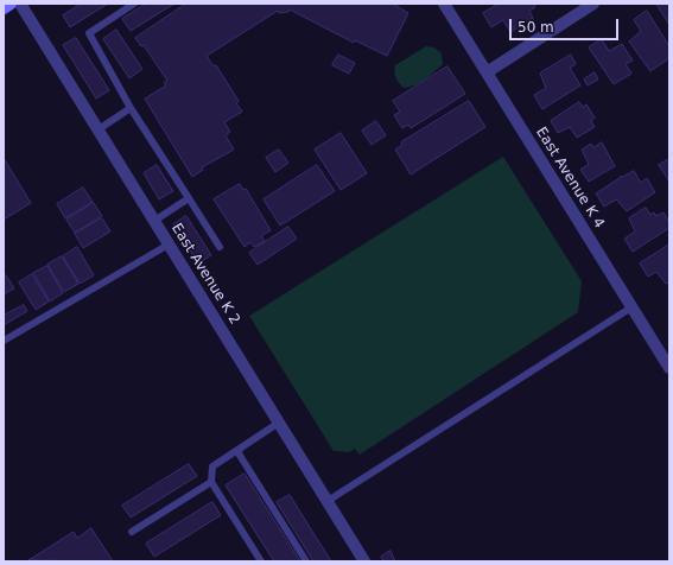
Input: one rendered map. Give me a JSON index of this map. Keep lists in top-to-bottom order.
{
  "streets": {
    "street": ["East Avenue K 4", "East Avenue K 2"]
  },
  "scale_bar": "50 m"
}
